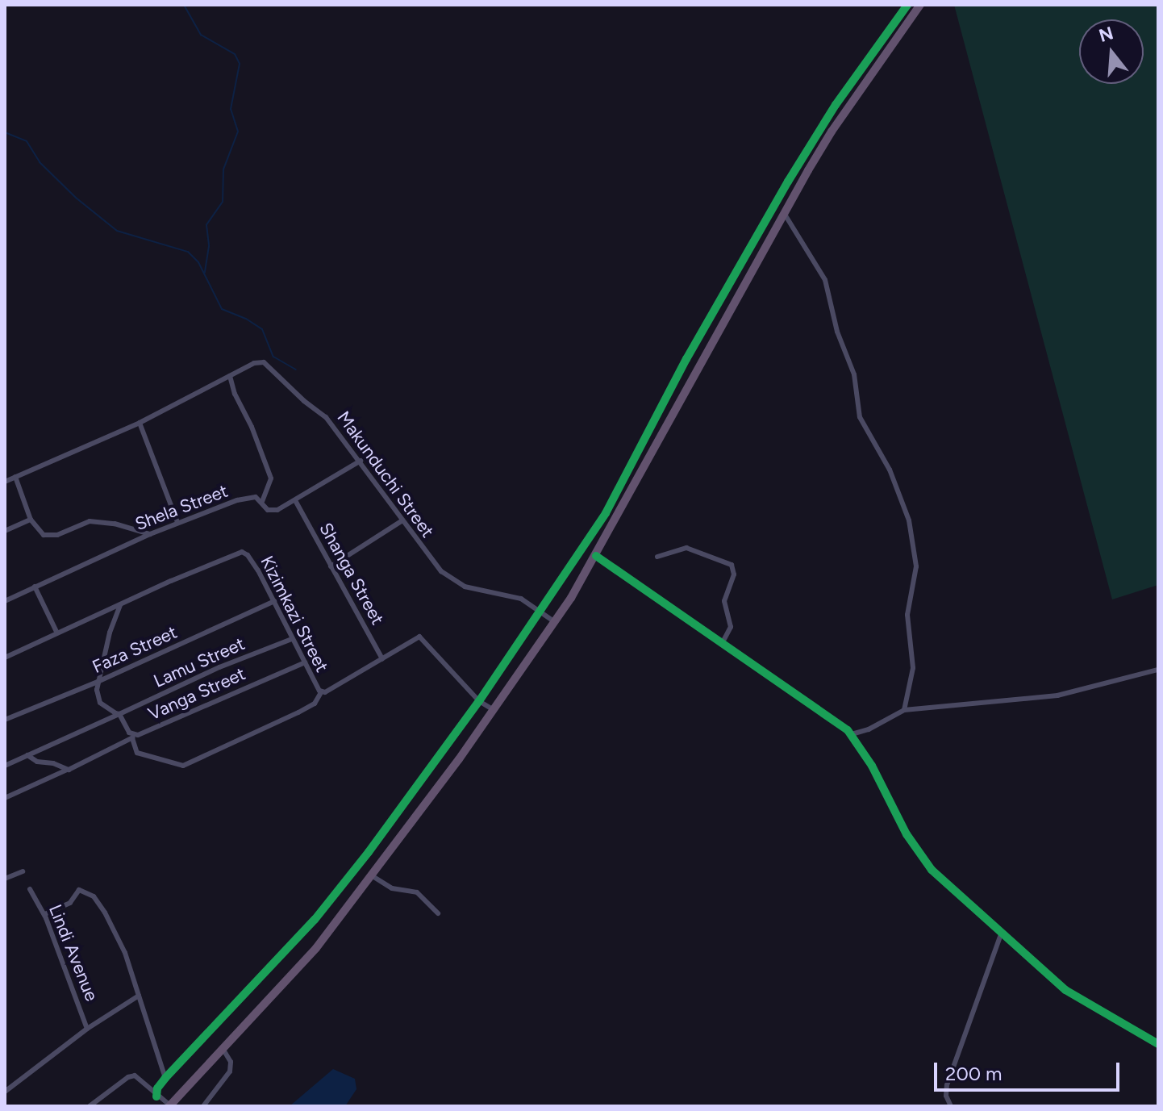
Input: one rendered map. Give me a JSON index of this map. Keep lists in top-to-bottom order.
{
  "streets": {
    "street": [
      "Makunduchi Street",
      "Shela Street",
      "Shanga Street",
      "Kizimkazi Street",
      "Faza Street",
      "Lamu Street",
      "Vanga Street",
      "Lindi Avenue"
    ]
  },
  "crossings": [
    ["Makunduchi Street", "Shela Street"],
    ["Shela Street", "Shanga Street"],
    ["Shanga Street", "Kizimkazi Street"],
    ["Kizimkazi Street", "Faza Street"],
    ["Kizimkazi Street", "Lamu Street"],
    ["Kizimkazi Street", "Vanga Street"],
    ["Faza Street", "Vanga Street"],
    ["Lamu Street", "Vanga Street"]
  ],
  "scale_bar": "200 m",
  "north": "top"
}
